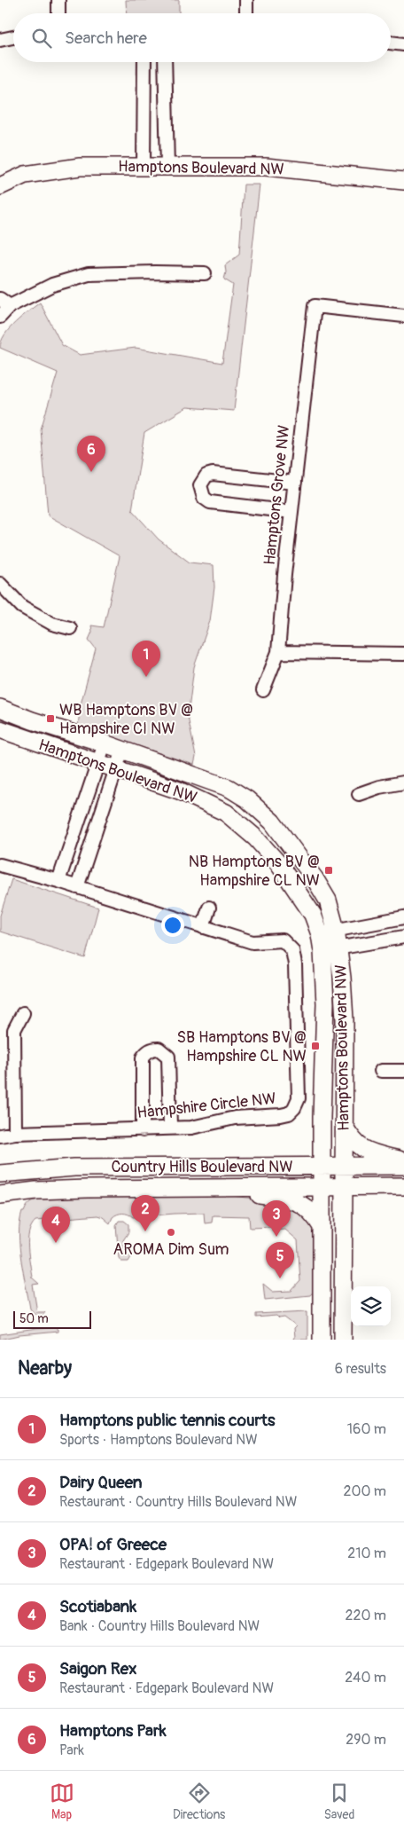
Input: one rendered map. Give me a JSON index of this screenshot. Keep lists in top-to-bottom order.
{
  "streets": {
    "street": [
      "Hamptons Boulevard NW",
      "Hamptons Grove NW",
      "Hampshire Circle NW",
      "Country Hills Boulevard NW"
    ]
  },
  "crossings": [
    ["Hamptons Boulevard NW", "Country Hills Boulevard NW"]
  ],
  "places": {
    "transit": ["WB Hamptons BV @ Hampshire CI NW", "NB Hamptons BV @ Hampshire CL NW", "SB Hamptons BV @ Hampshire CL NW"],
    "other": ["AROMA Dim Sum"]
  },
  "scale_bar": "50 m",
  "page": {
    "search": "Search here",
    "pins": [
      "6",
      "1",
      "2",
      "3",
      "4",
      "5"
    ],
    "scale": "50 m",
    "heading": ["Nearby", "6 results"],
    "list": [
      {
        "mark": "1",
        "name": "Hamptons public tennis courts",
        "note": "Sports · Hamptons Boulevard NW",
        "value": "160 m"
      },
      {
        "mark": "2",
        "name": "Dairy Queen",
        "note": "Restaurant · Country Hills Boulevard NW",
        "value": "200 m"
      },
      {
        "mark": "3",
        "name": "OPA! of Greece",
        "note": "Restaurant · Edgepark Boulevard NW",
        "value": "210 m"
      },
      {
        "mark": "4",
        "name": "Scotiabank",
        "note": "Bank · Country Hills Boulevard NW",
        "value": "220 m"
      },
      {
        "mark": "5",
        "name": "Saigon Rex",
        "note": "Restaurant · Edgepark Boulevard NW",
        "value": "240 m"
      },
      {
        "mark": "6",
        "name": "Hamptons Park",
        "note": "Park",
        "value": "290 m"
      }
    ],
    "nav": ["Map", "Directions", "Saved"]
  }
}
